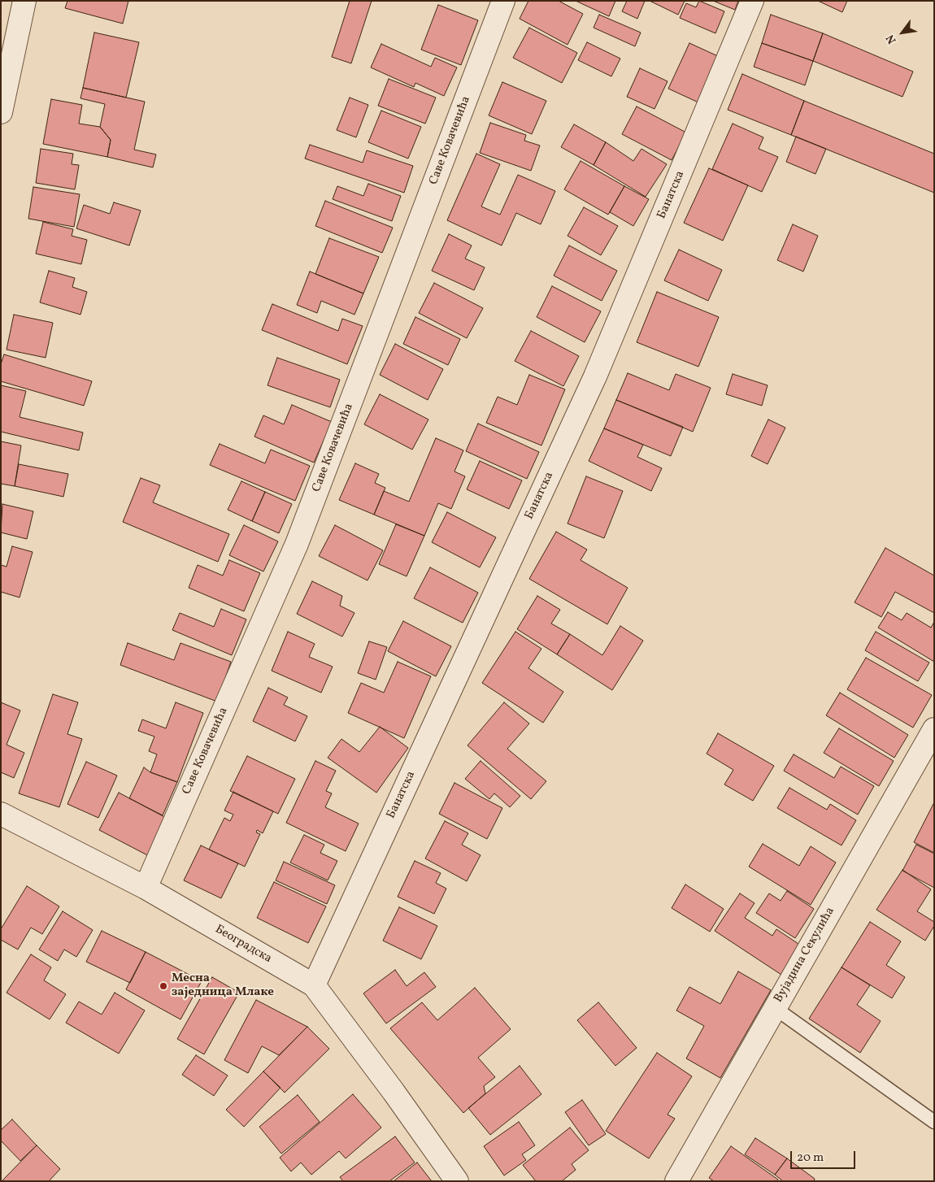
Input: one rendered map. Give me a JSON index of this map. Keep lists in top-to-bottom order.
{
  "streets": {
    "street": [
      "Саве Ковачевића",
      "Банатска",
      "Београдска",
      "Вујадина Секулића"
    ]
  },
  "crossings": [
    ["Саве Ковачевића", "Београдска"],
    ["Банатска", "Београдска"]
  ],
  "places": ["Месна заједница Млаке"],
  "scale_bar": "20 m",
  "north": "bottom left"
}
